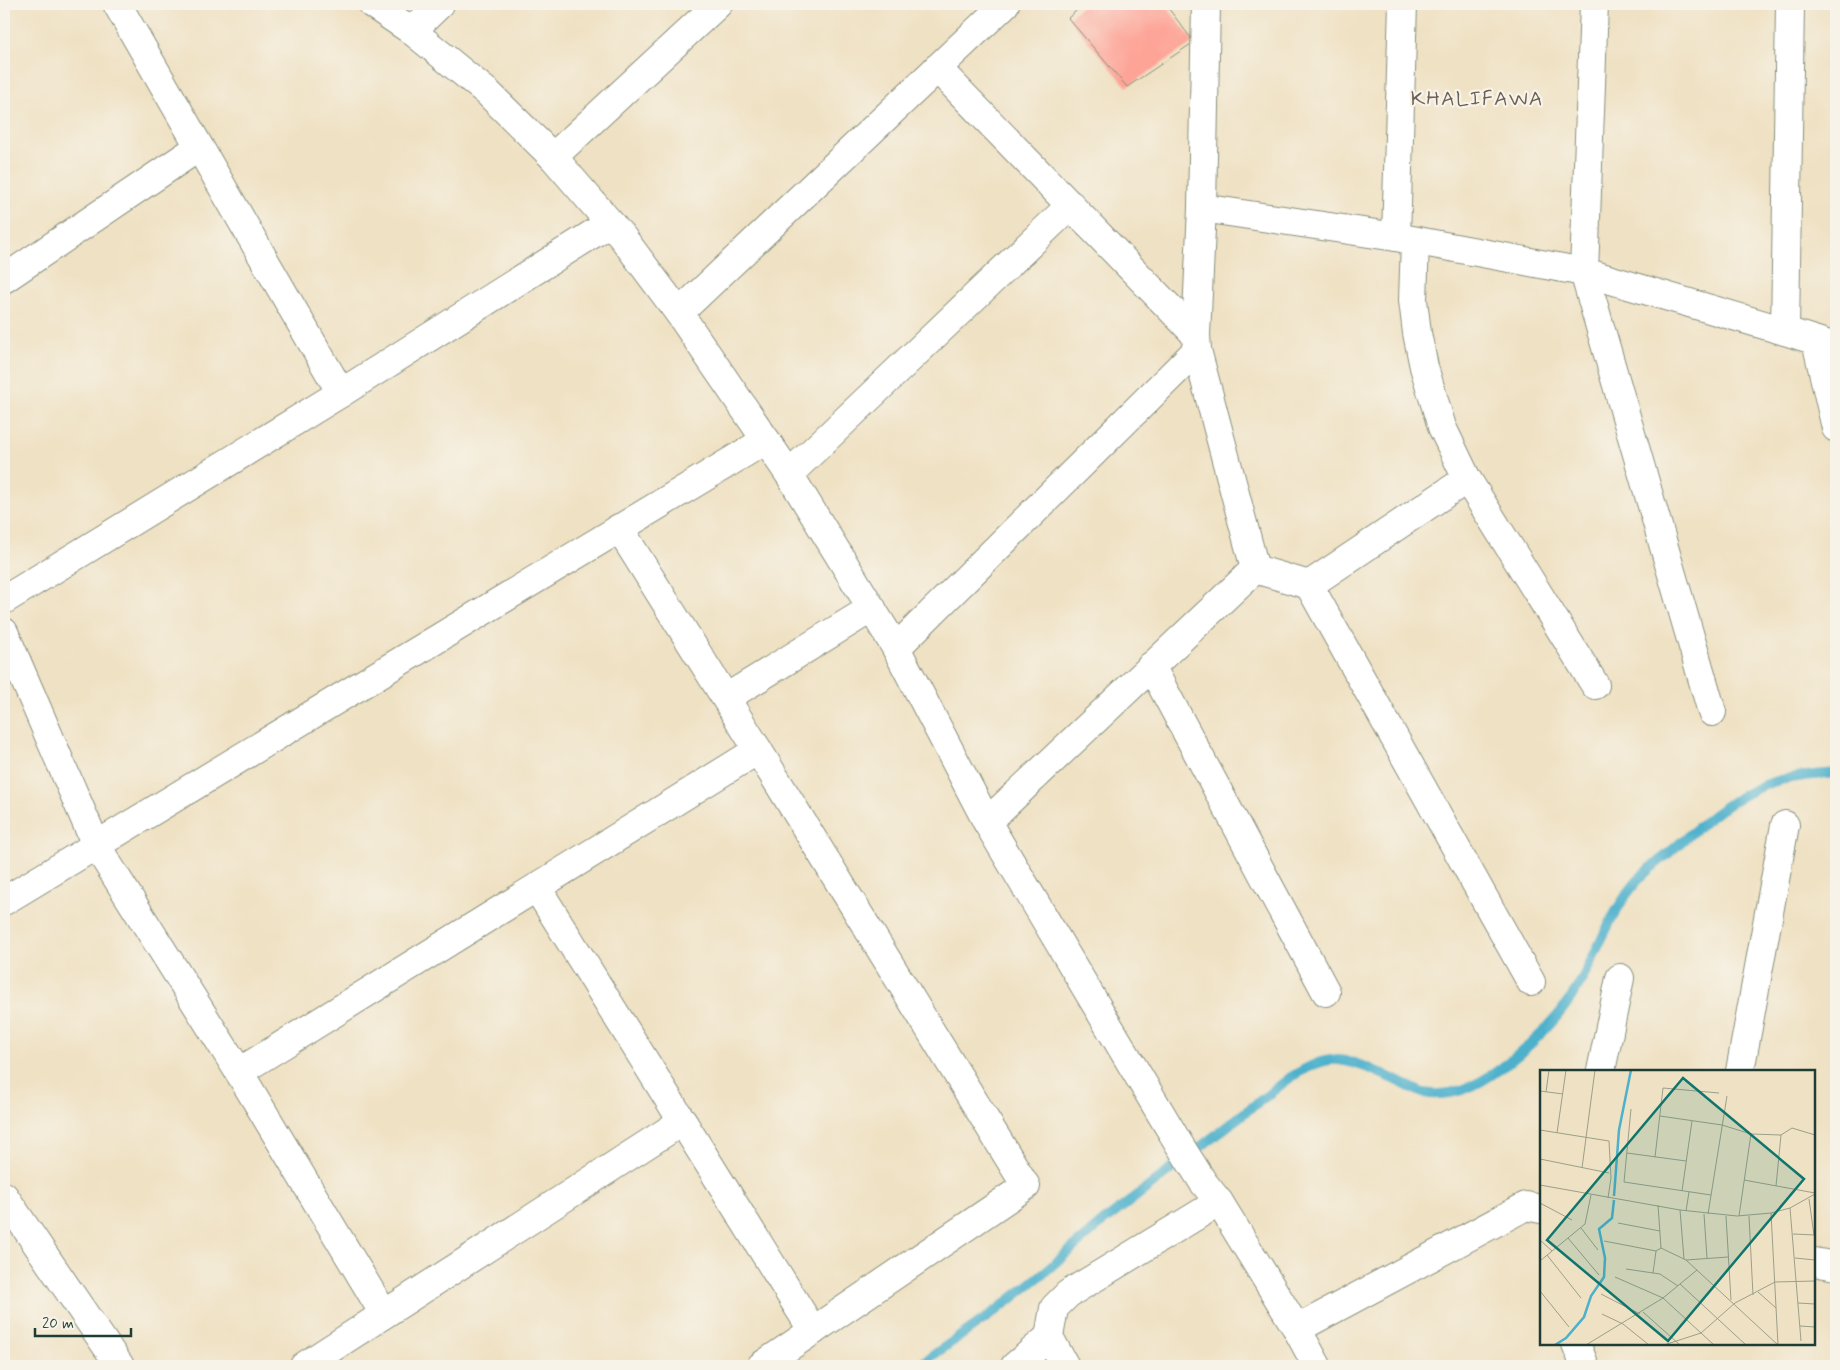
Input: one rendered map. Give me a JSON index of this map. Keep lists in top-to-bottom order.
{
  "districts": ["KHALIFAWA"],
  "scale_bar": "20 m"
}
